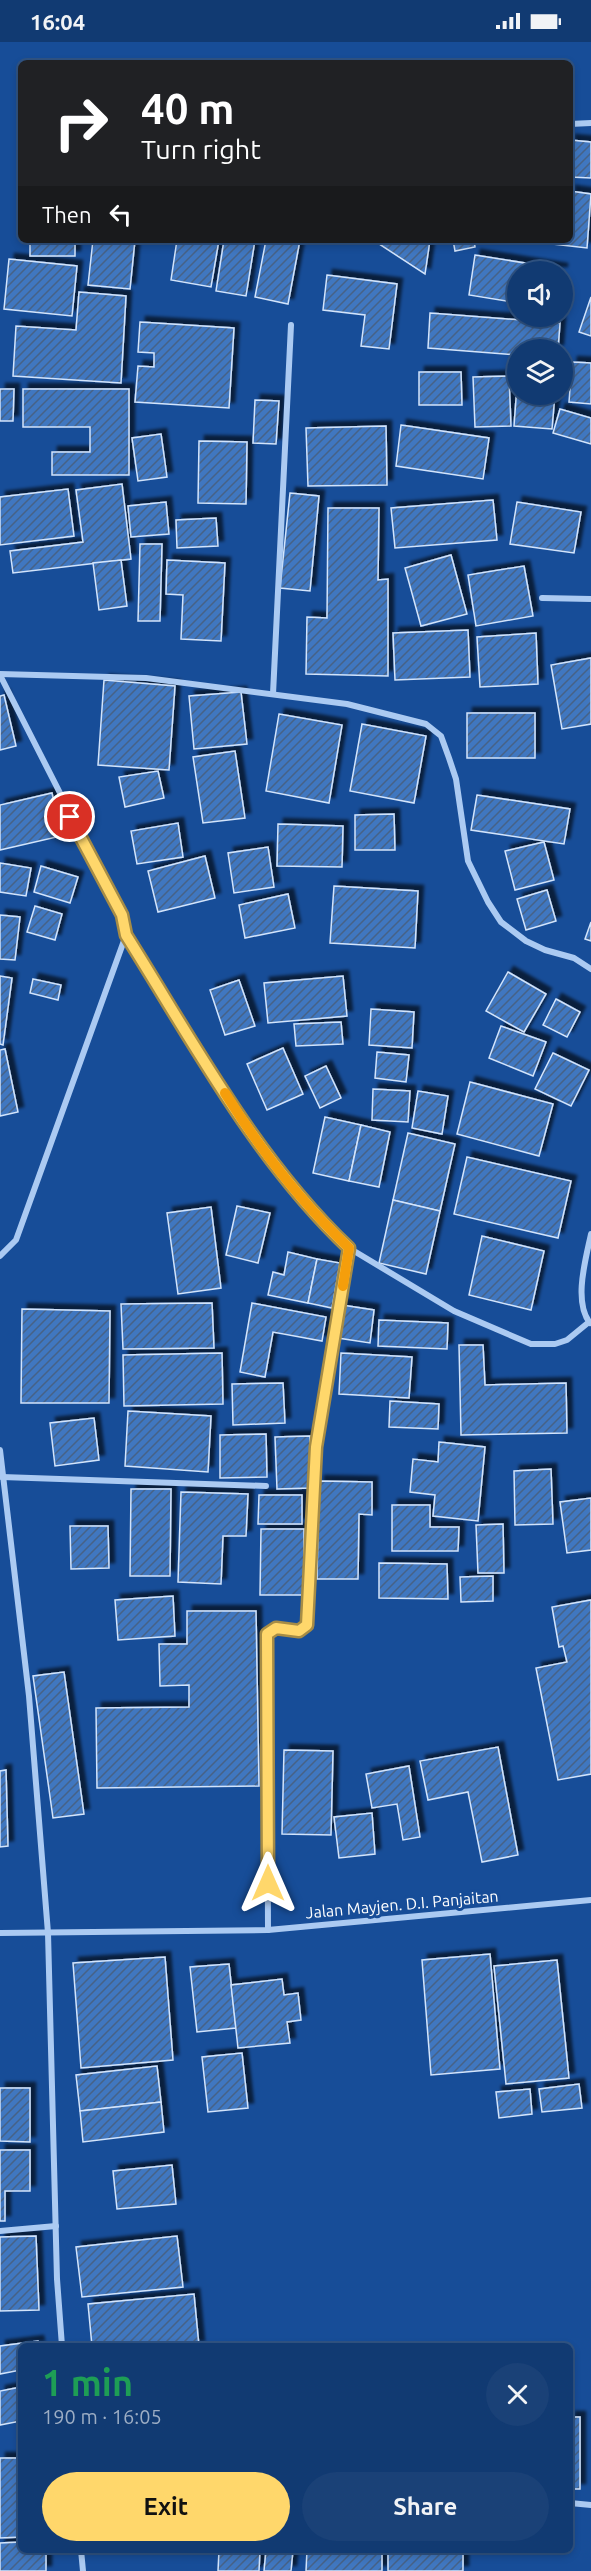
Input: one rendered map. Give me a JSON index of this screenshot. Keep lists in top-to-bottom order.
{
  "streets": {
    "street": ["Jalan Mayjen. D.I. Panjaitan"]
  },
  "page": {
    "status": "16:04",
    "turn": ["40 m", "Turn right"],
    "then": "Then",
    "heading": ["1 min", "190 m · 16:05"],
    "buttons": ["Exit", "Share"]
  }
}
